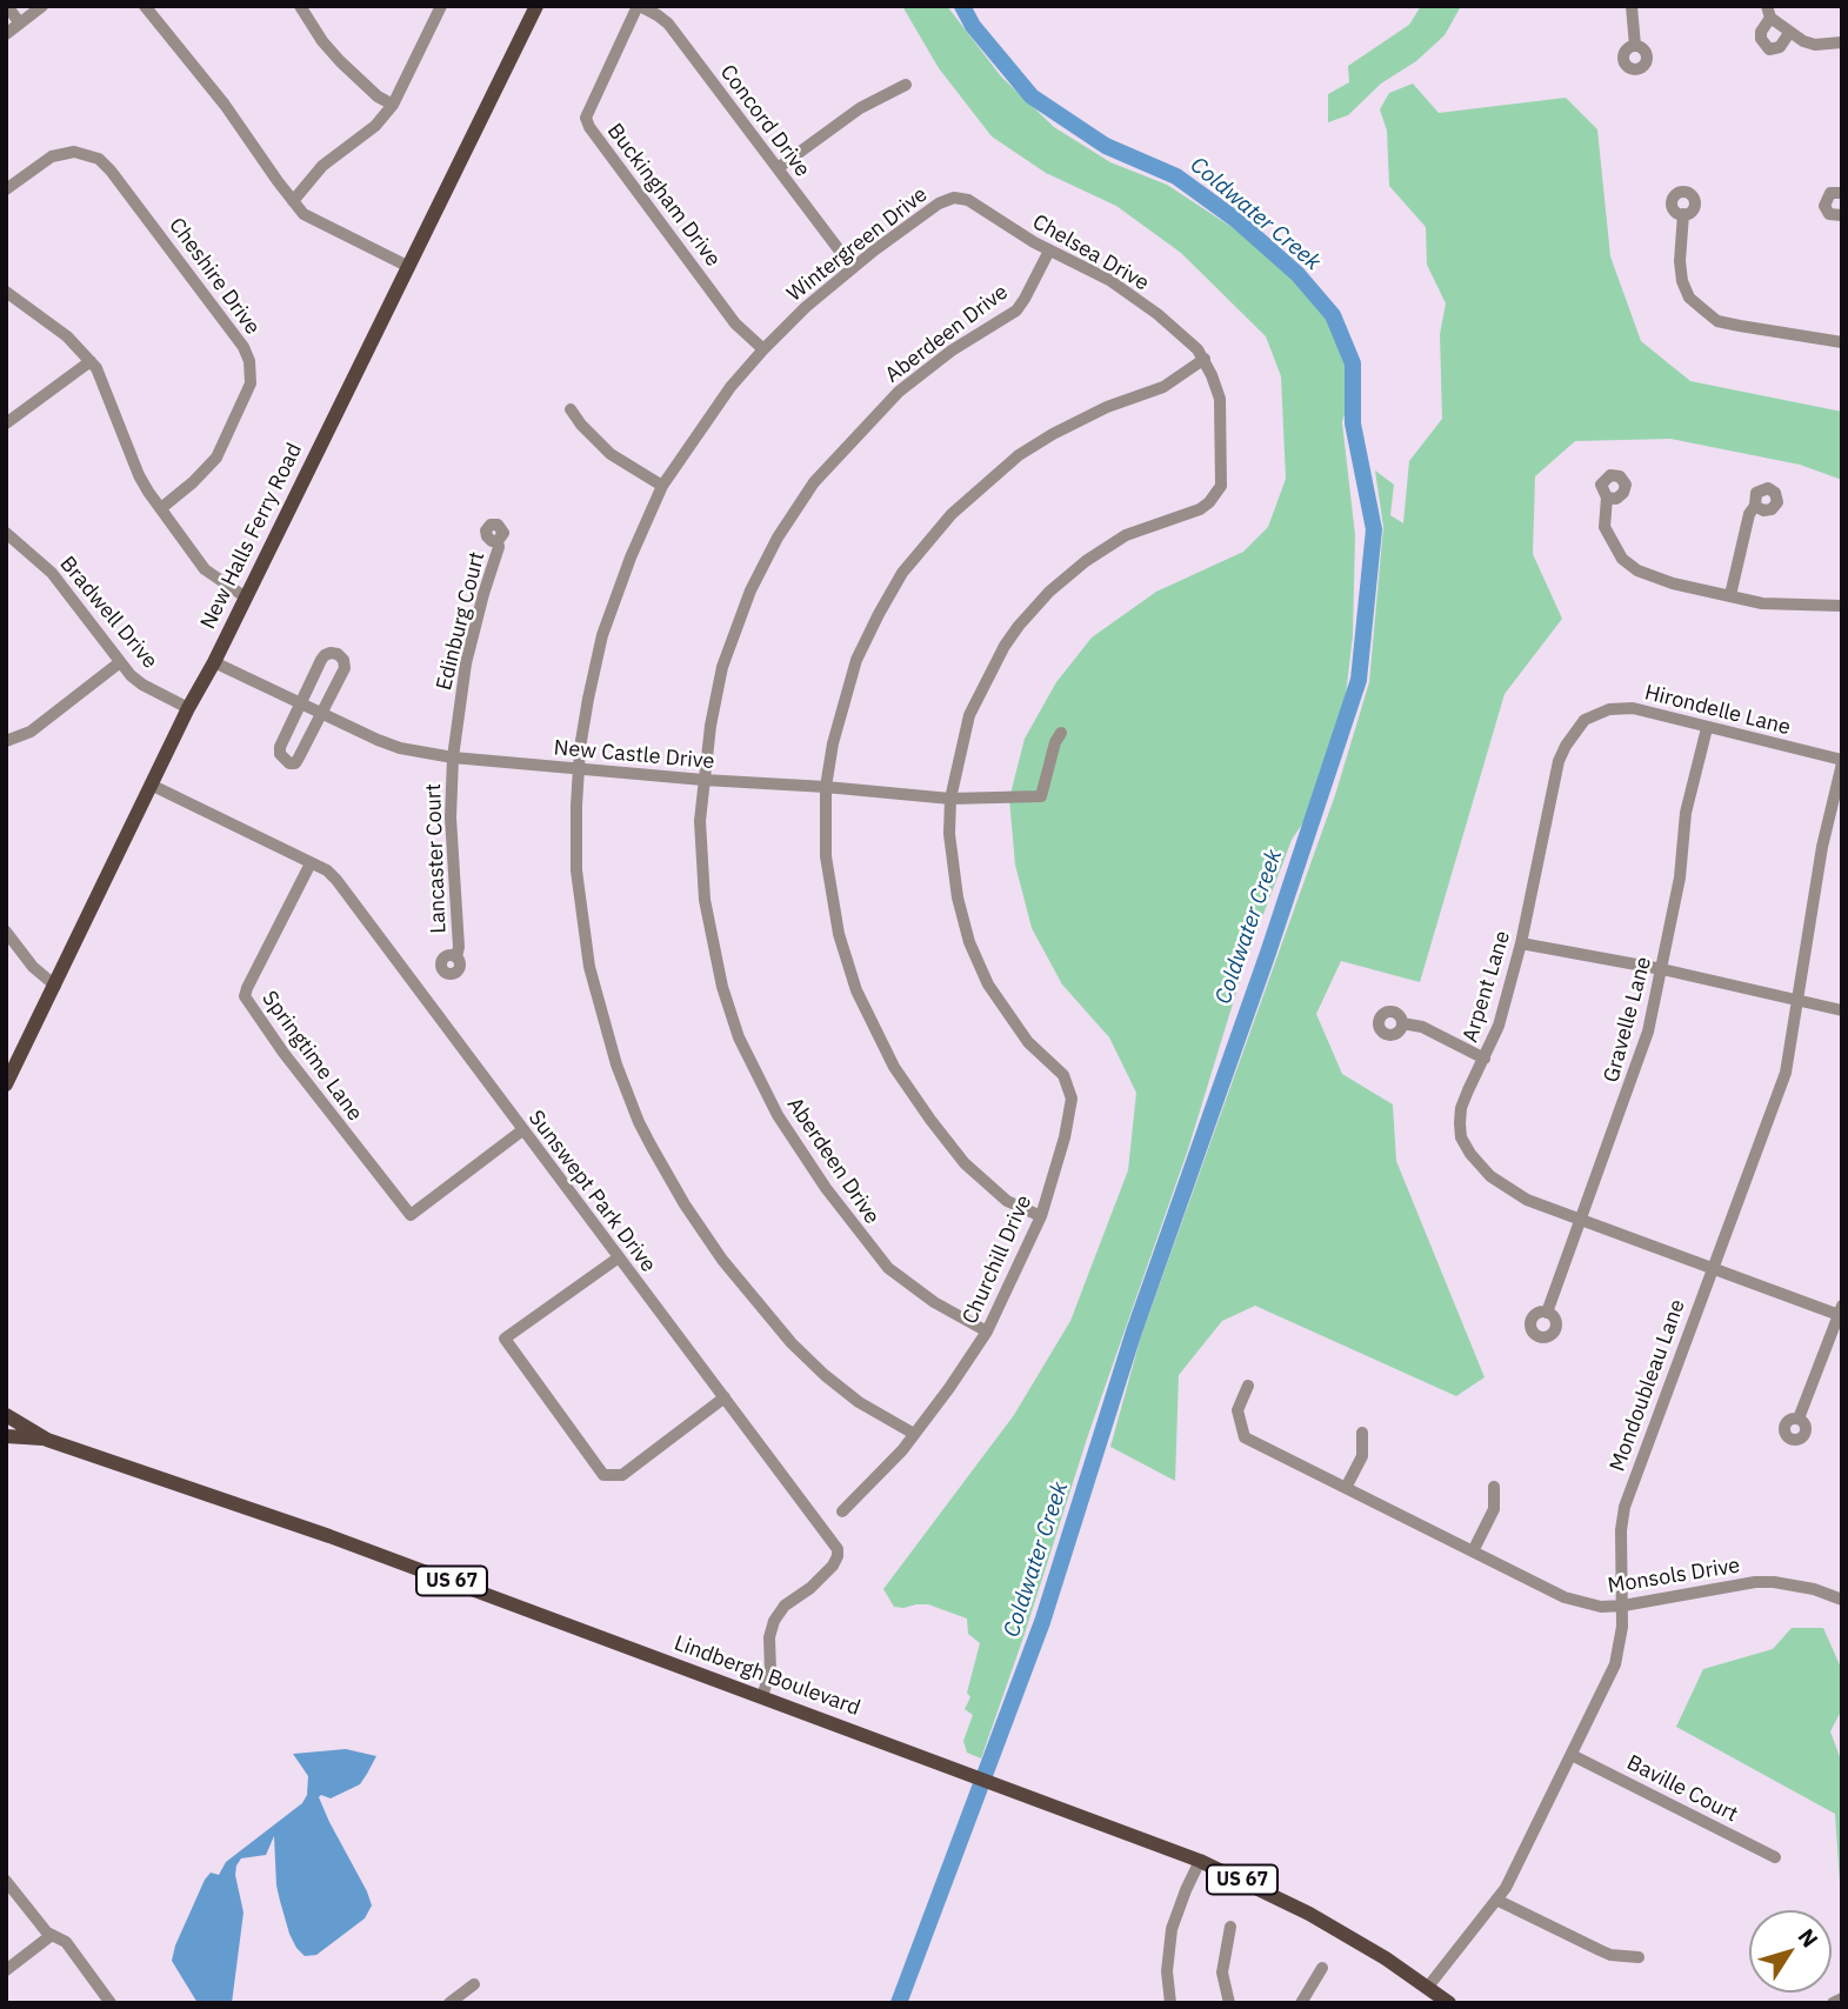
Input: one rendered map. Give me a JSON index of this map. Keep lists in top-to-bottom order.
{
  "streets": {
    "main road": ["New Halls Ferry Road", "US 67", "Lindbergh Boulevard"],
    "street": [
      "Concord Drive",
      "Buckingham Drive",
      "Wintergreen Drive",
      "Chelsea Drive",
      "Cheshire Drive",
      "Aberdeen Drive",
      "Bradwell Drive",
      "Edinburg Court",
      "Hirondelle Lane",
      "New Castle Drive",
      "Lancaster Court",
      "Arpent Lane",
      "Gravelle Lane",
      "Springtime Lane",
      "Sunswept Park Drive",
      "Churchill Drive",
      "Mondoubleau Lane",
      "Monsols Drive",
      "Baville Court"
    ]
  },
  "crossings": [
    ["Concord Drive", "Buckingham Drive"],
    ["Concord Drive", "Wintergreen Drive"],
    ["Buckingham Drive", "Wintergreen Drive"],
    ["Wintergreen Drive", "Chelsea Drive"],
    ["Wintergreen Drive", "New Castle Drive"],
    ["Wintergreen Drive", "Churchill Drive"],
    ["Chelsea Drive", "Aberdeen Drive"],
    ["Chelsea Drive", "Churchill Drive"],
    ["Aberdeen Drive", "New Castle Drive"],
    ["Aberdeen Drive", "Churchill Drive"],
    ["New Halls Ferry Road", "Bradwell Drive"],
    ["New Halls Ferry Road", "New Castle Drive"],
    ["New Halls Ferry Road", "Sunswept Park Drive"],
    ["Edinburg Court", "New Castle Drive"],
    ["Edinburg Court", "Lancaster Court"],
    ["Hirondelle Lane", "Arpent Lane"],
    ["Hirondelle Lane", "Gravelle Lane"],
    ["Hirondelle Lane", "Mondoubleau Lane"],
    ["New Castle Drive", "Lancaster Court"],
    ["New Castle Drive", "Churchill Drive"],
    ["Arpent Lane", "Gravelle Lane"],
    ["Arpent Lane", "Mondoubleau Lane"],
    ["Springtime Lane", "Sunswept Park Drive"],
    ["Sunswept Park Drive", "Lindbergh Boulevard"],
    ["Mondoubleau Lane", "Monsols Drive"],
    ["Mondoubleau Lane", "Lindbergh Boulevard"],
    ["Mondoubleau Lane", "Baville Court"]
  ],
  "water": ["Coldwater Creek"],
  "north": "top right"
}
